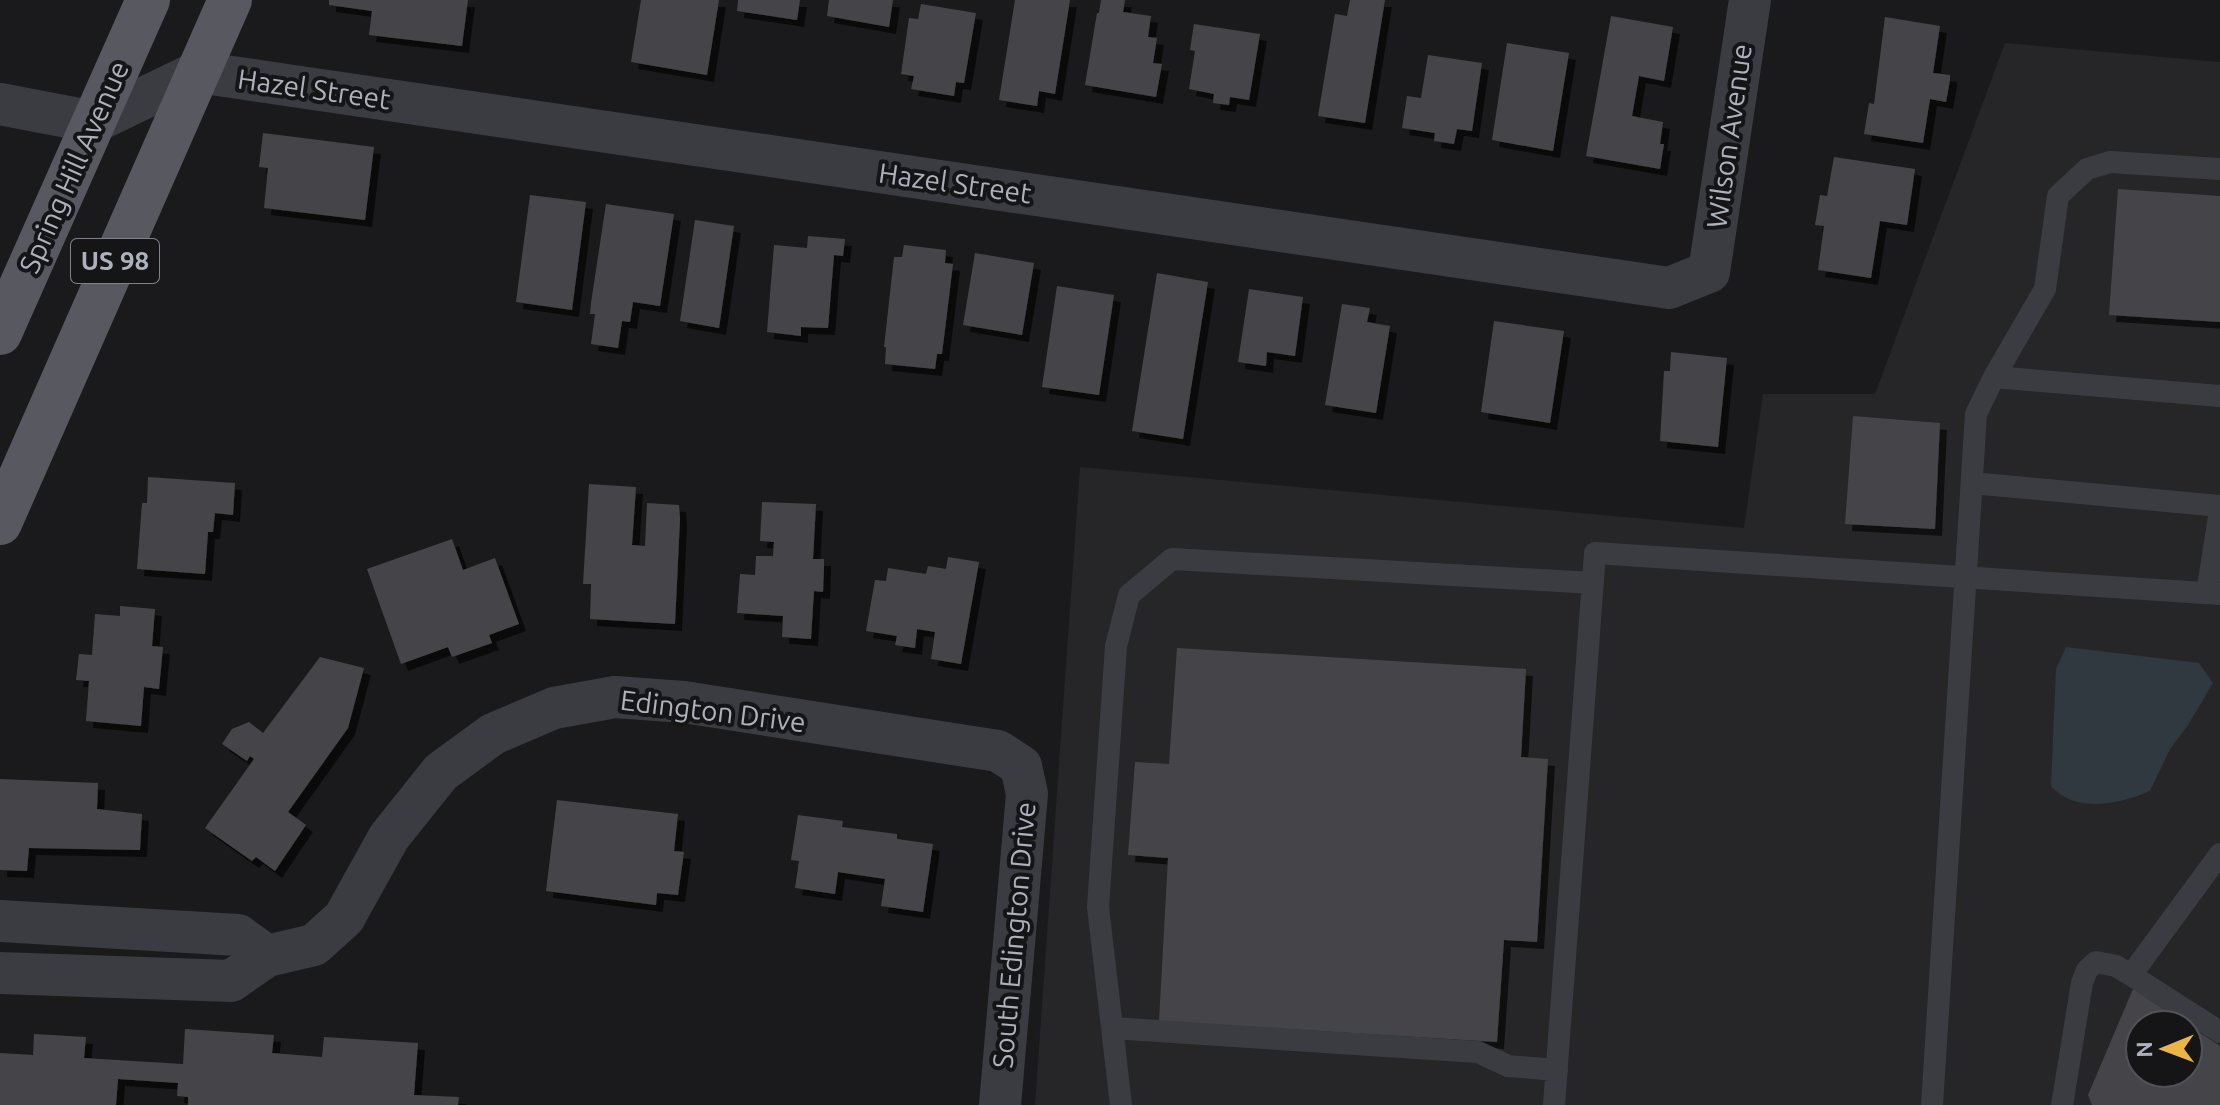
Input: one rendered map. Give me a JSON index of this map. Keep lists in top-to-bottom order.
{
  "streets": {
    "main road": ["Spring Hill Avenue", "US 98"],
    "street": [
      "Hazel Street",
      "Wilson Avenue",
      "Edington Drive",
      "South Edington Drive"
    ]
  },
  "crossings": [
    ["Hazel Street", "Wilson Avenue"],
    ["Hazel Street", "US 98"],
    ["Edington Drive", "South Edington Drive"]
  ],
  "north": "left"
}
